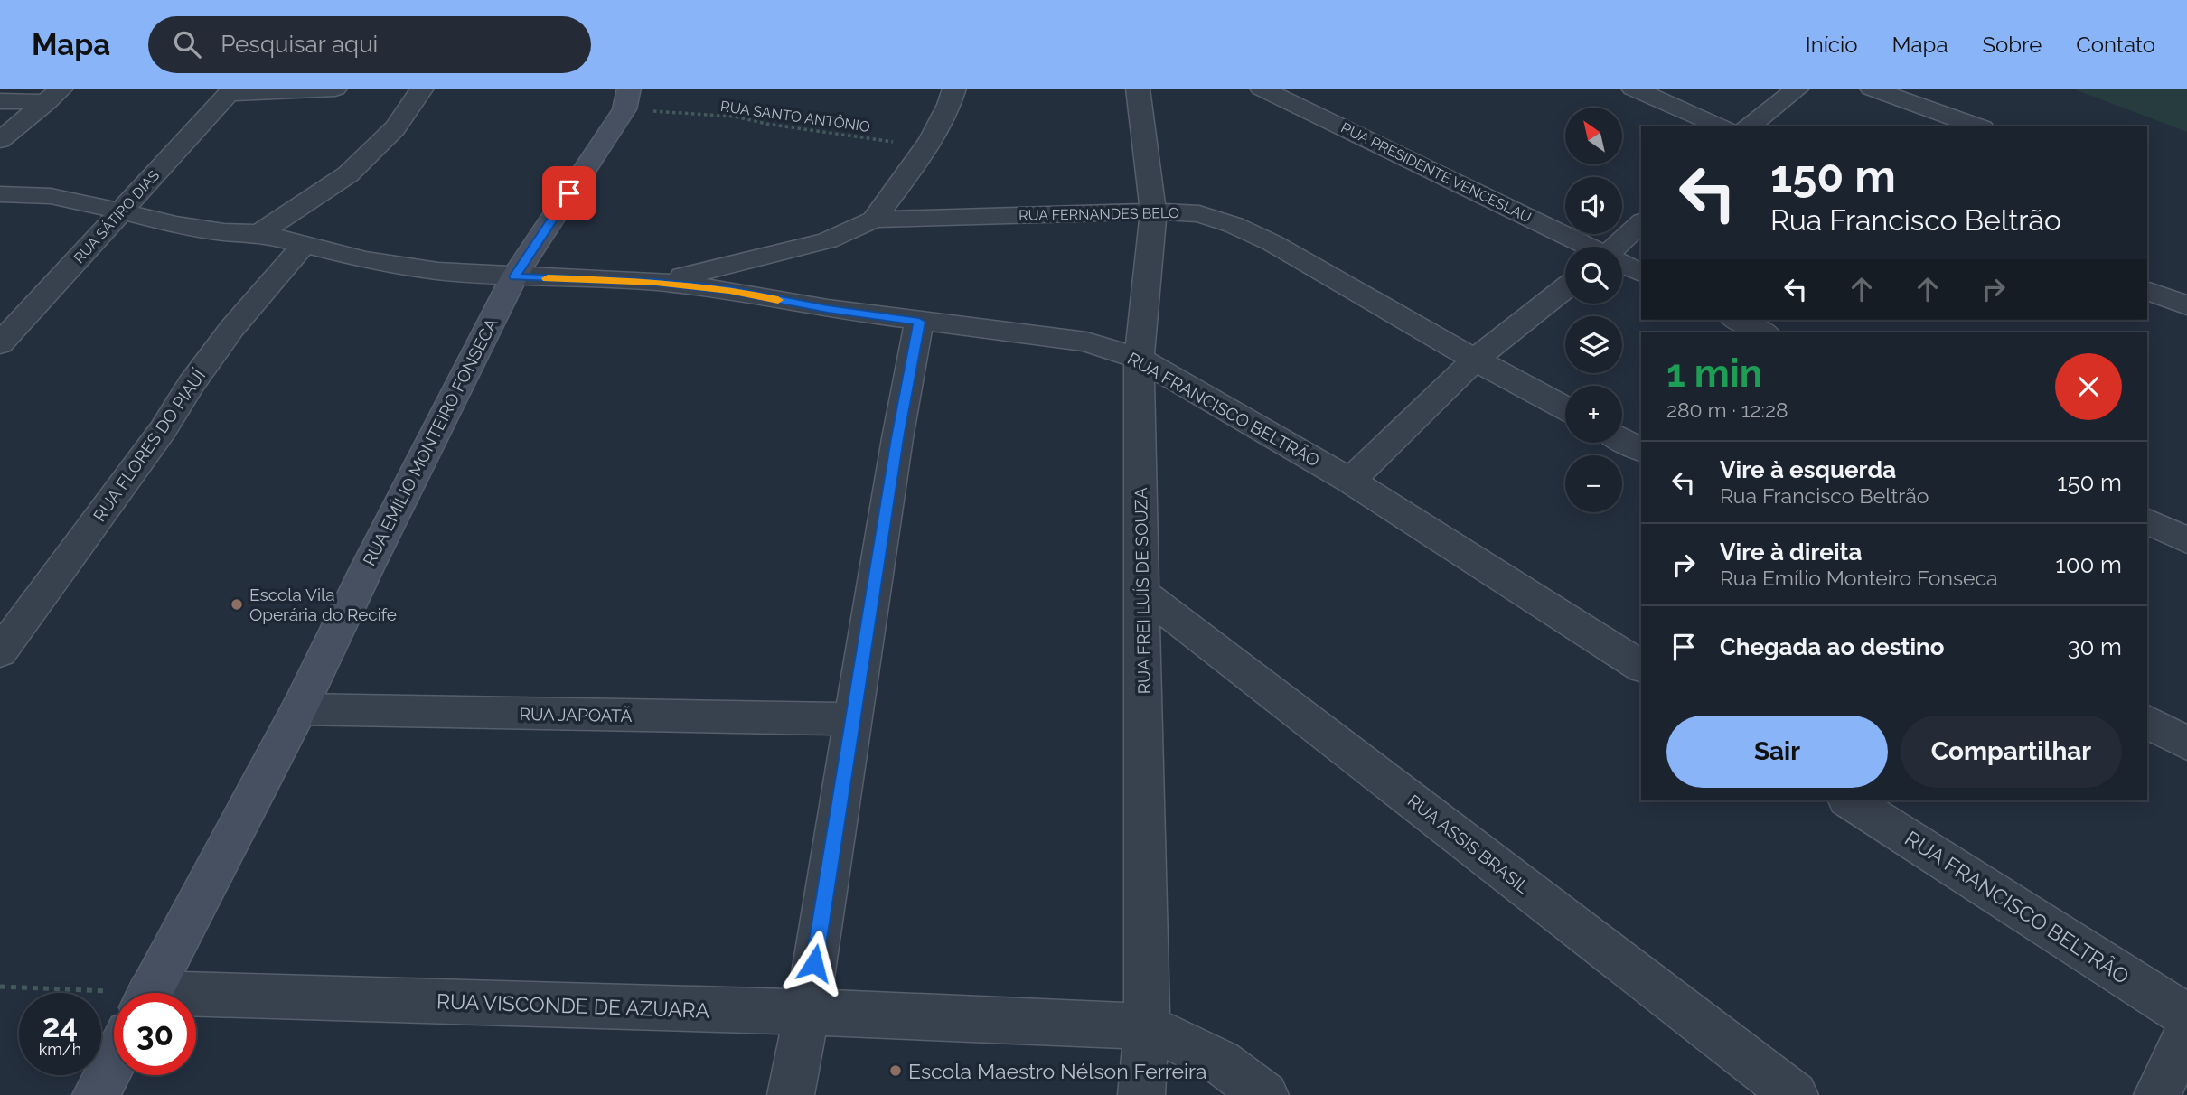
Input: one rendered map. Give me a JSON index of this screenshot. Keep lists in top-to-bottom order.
{
  "streets": {
    "main road": ["RUA EMÍLIO MONTEIRO FONSECA"],
    "street": [
      "RUA PRESIDENTE VENCESLAU",
      "RUA FERNANDES BELO",
      "RUA SÁTIRO DIAS",
      "RUA FRANCISCO BELTRÃO",
      "RUA FLORES DO PIAUÍ",
      "RUA FREI LUÍS DE SOUZA",
      "RUA JAPOATÃ",
      "RUA ASSIS BRASIL",
      "RUA VISCONDE DE AZUARA"
    ],
    "path": ["RUA SANTO ANTÔNIO"]
  },
  "crossings": [
    ["RUA SANTO ANTÔNIO", "RUA EMÍLIO MONTEIRO FONSECA"],
    ["RUA FERNANDES BELO", "RUA FRANCISCO BELTRÃO"],
    ["RUA FERNANDES BELO", "RUA FREI LUÍS DE SOUZA"],
    ["RUA SÁTIRO DIAS", "RUA FRANCISCO BELTRÃO"],
    ["RUA FRANCISCO BELTRÃO", "RUA EMÍLIO MONTEIRO FONSECA"],
    ["RUA FRANCISCO BELTRÃO", "RUA FLORES DO PIAUÍ"],
    ["RUA FRANCISCO BELTRÃO", "RUA FREI LUÍS DE SOUZA"],
    ["RUA EMÍLIO MONTEIRO FONSECA", "RUA JAPOATÃ"],
    ["RUA FREI LUÍS DE SOUZA", "RUA ASSIS BRASIL"],
    ["RUA FREI LUÍS DE SOUZA", "RUA VISCONDE DE AZUARA"]
  ],
  "places": ["Escola Vila Operária do Recife", "Escola Maestro Nélson Ferreira"],
  "north": "top left",
  "page": {
    "header": "Mapa",
    "search": "Pesquisar aqui",
    "nav": [
      "Início",
      "Mapa",
      "Sobre",
      "Contato"
    ],
    "map_buttons": ["+", "−"],
    "turn": ["150 m", "Rua Francisco Beltrão"],
    "heading": ["1 min", "280 m · 12:28"],
    "list": [
      {
        "name": "Vire à esquerda",
        "note": "Rua Francisco Beltrão",
        "value": "150 m"
      },
      {
        "name": "Vire à direita",
        "note": "Rua Emílio Monteiro Fonseca",
        "value": "100 m"
      },
      {
        "name": "Chegada ao destino",
        "value": "30 m"
      }
    ],
    "buttons": ["Sair", "Compartilhar"],
    "speed": "24 km/h",
    "limit": "30"
  }
}
